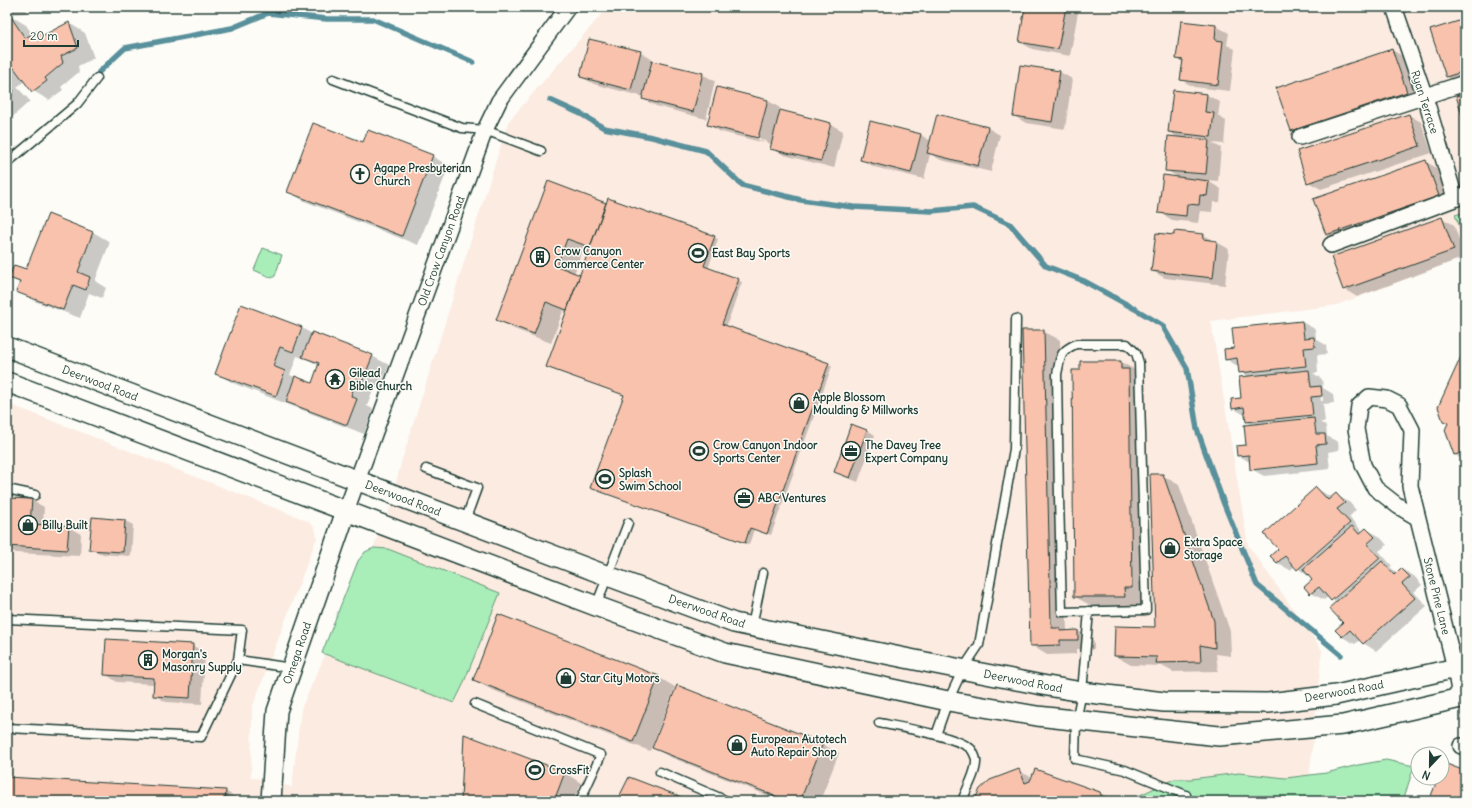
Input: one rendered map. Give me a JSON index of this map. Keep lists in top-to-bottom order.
{
  "streets": {
    "street": [
      "Ryan Terrace",
      "Old Crow Canyon Road",
      "Deerwood Road",
      "Stone Pine Lane",
      "Omega Road"
    ]
  },
  "crossings": [
    ["Old Crow Canyon Road", "Deerwood Road"],
    ["Old Crow Canyon Road", "Omega Road"],
    ["Deerwood Road", "Stone Pine Lane"]
  ],
  "places": {
    "church": ["Agape Presbyterian Church"],
    "sports": [
      "East Bay Sports",
      "Crow Canyon Indoor Sports Center",
      "Splash Swim School",
      "CrossFit"
    ],
    "building": ["Crow Canyon Commerce Center", "Morgan's Masonry Supply"],
    "temple": ["Gilead Bible Church"],
    "shop": [
      "Apple Blossom Moulding & Millworks",
      "Billy Built",
      "Extra Space Storage",
      "Star City Motors",
      "European Autotech Auto Repair Shop"
    ],
    "office": ["The Davey Tree Expert Company", "ABC Ventures"]
  },
  "scale_bar": "20 m",
  "north": "bottom"
}
